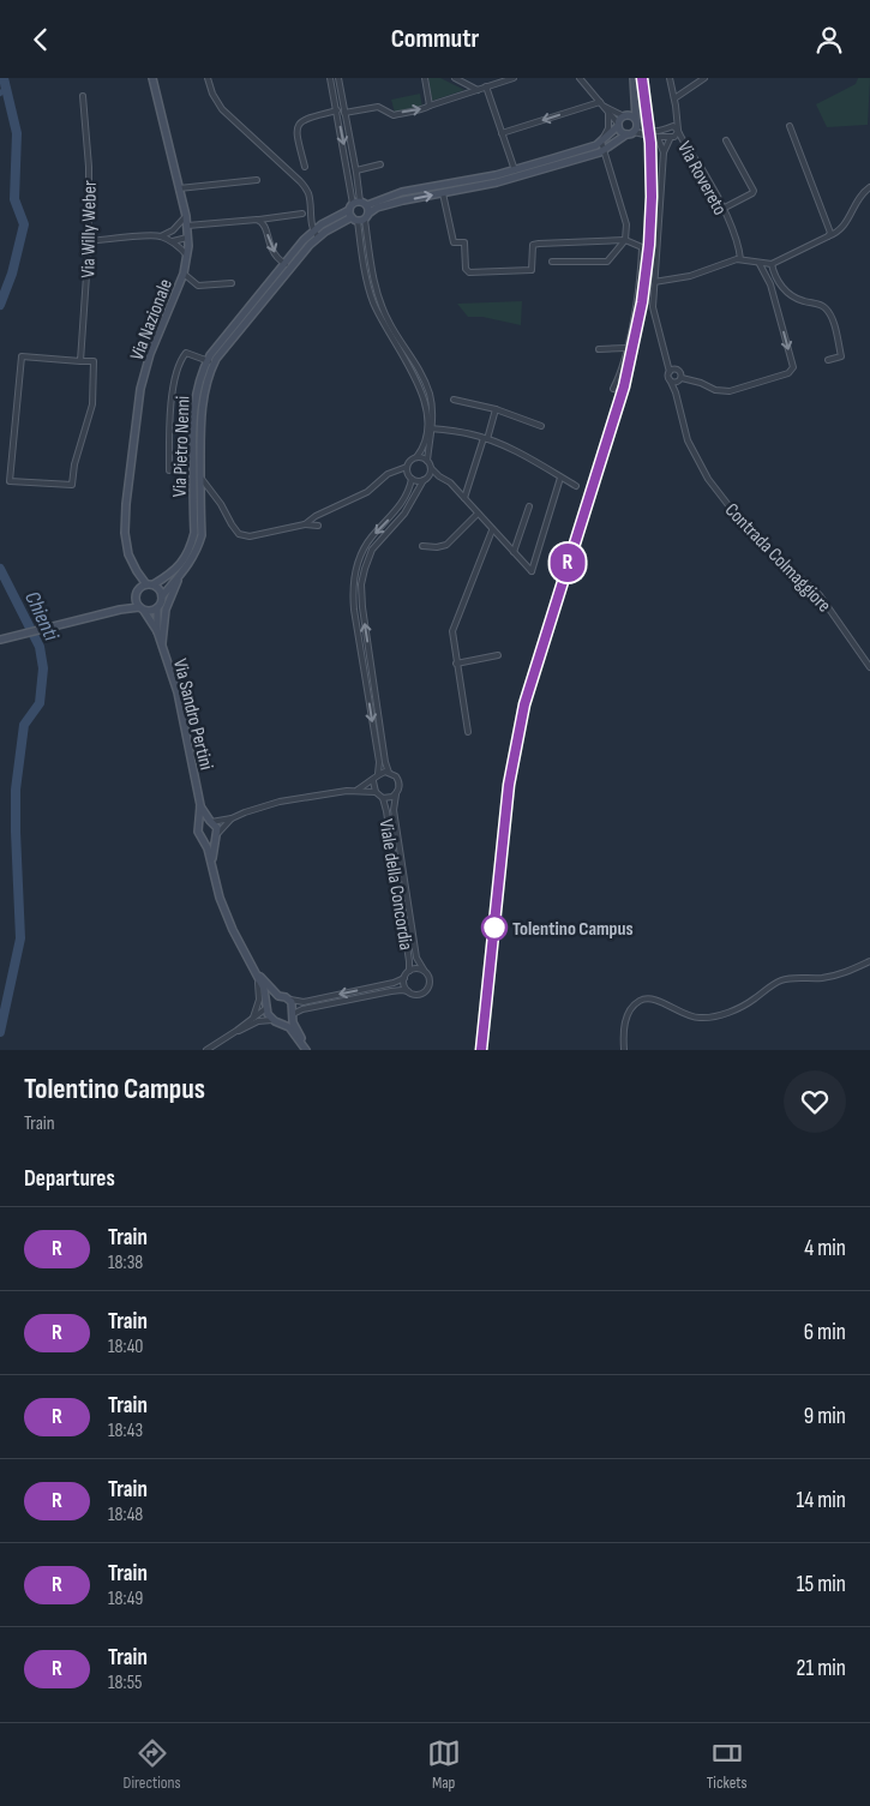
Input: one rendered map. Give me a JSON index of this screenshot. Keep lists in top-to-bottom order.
{
  "streets": {
    "main road": ["Via Nazionale", "Via Pietro Nenni", "Via Sandro Pertini"],
    "street": [
      "Via Rovereto",
      "Via Willy Weber",
      "Contrada Colmaggiore",
      "Viale della Concordia"
    ]
  },
  "crossings": [
    ["Via Nazionale", "Via Pietro Nenni"],
    ["Via Nazionale", "Via Sandro Pertini"],
    ["Via Pietro Nenni", "Via Sandro Pertini"],
    ["Via Sandro Pertini", "Viale della Concordia"]
  ],
  "water": ["Chienti"],
  "places": ["Tolentino Campus"],
  "page": {
    "header": "Commutr",
    "on_map": "R",
    "heading": [
      ["Tolentino Campus", "Train"],
      "Departures"
    ],
    "list": [
      {
        "mark": "R",
        "name": "Train",
        "note": "18:38",
        "value": "4 min"
      },
      {
        "mark": "R",
        "name": "Train",
        "note": "18:40",
        "value": "6 min"
      },
      {
        "mark": "R",
        "name": "Train",
        "note": "18:43",
        "value": "9 min"
      },
      {
        "mark": "R",
        "name": "Train",
        "note": "18:48",
        "value": "14 min"
      },
      {
        "mark": "R",
        "name": "Train",
        "note": "18:49",
        "value": "15 min"
      },
      {
        "mark": "R",
        "name": "Train",
        "note": "18:55",
        "value": "21 min"
      }
    ],
    "tabs": ["Directions", "Map", "Tickets"]
  }
}
